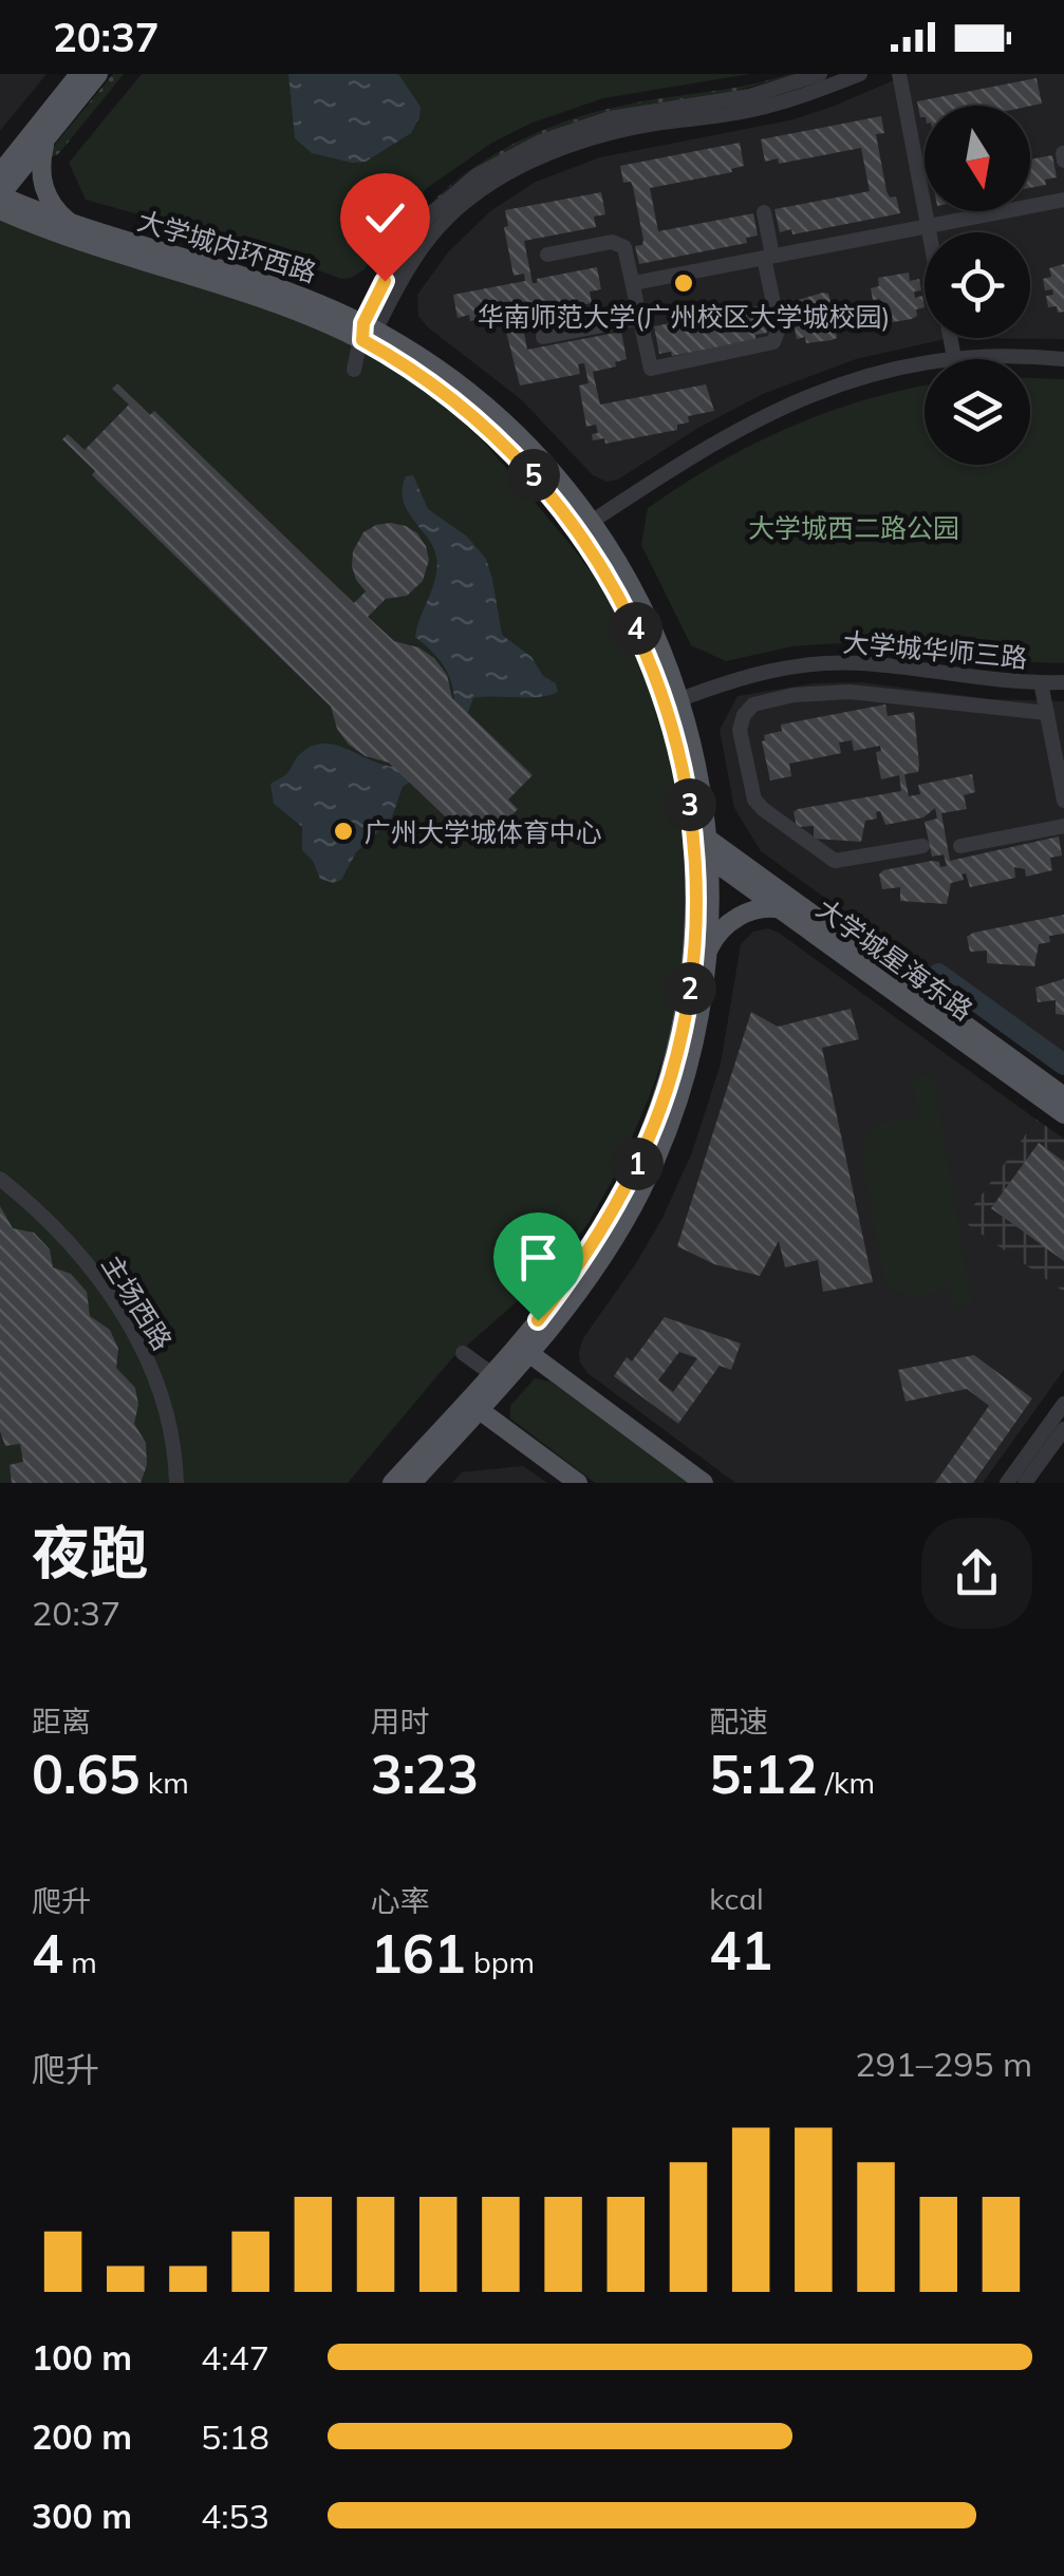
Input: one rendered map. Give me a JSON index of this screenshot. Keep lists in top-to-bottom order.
{
  "streets": {
    "main road": ["大学城内环西路", "大学城星海东路"],
    "street": ["大学城华师三路", "主场西路"]
  },
  "crossings": [
    ["大学城内环西路", "大学城华师三路"],
    ["大学城内环西路", "大学城星海东路"]
  ],
  "parks": ["大学城西二路公园"],
  "places": ["华南师范大学(广州校区大学城校园)", "广州大学城体育中心"],
  "north": "bottom",
  "page": {
    "status": "20:37",
    "pins": [
      "5",
      "4",
      "3",
      "2",
      "1"
    ],
    "heading": ["夜跑", "20:37"],
    "stats": [
      ["距离", "0.65 km"],
      ["用时", "3:23"],
      ["配速", "5:12 /km"],
      ["爬升", "4 m"],
      ["心率", "161 bpm"],
      ["kcal", "41"]
    ],
    "chart": ["爬升", "291–295 m"],
    "list": [
      {
        "name": "100 m",
        "note": "4:47"
      },
      {
        "name": "200 m",
        "note": "5:18"
      },
      {
        "name": "300 m",
        "note": "4:53"
      }
    ]
  }
}
